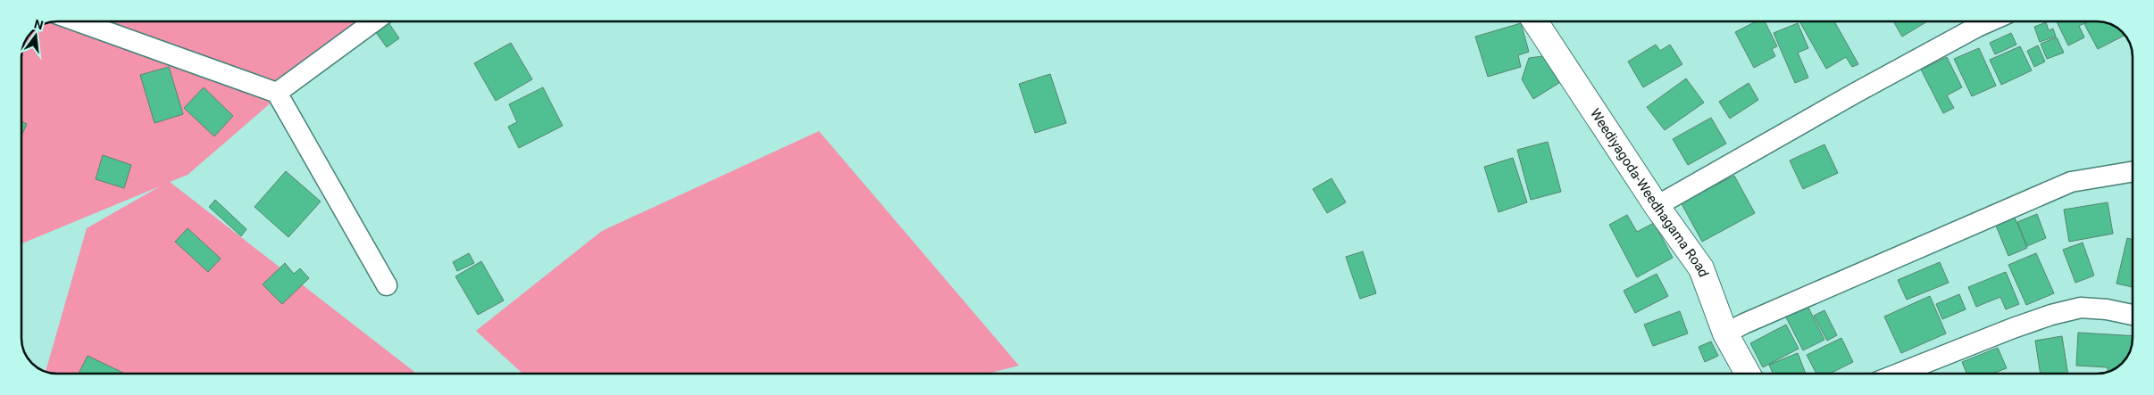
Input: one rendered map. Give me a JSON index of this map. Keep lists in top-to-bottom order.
{
  "streets": {
    "street": ["Weediyagoda-Weedhagama Road"]
  },
  "north": "top"
}
